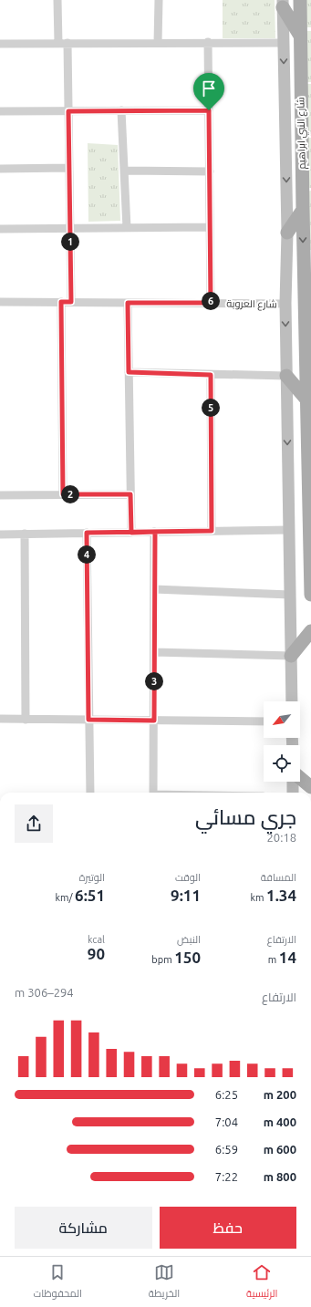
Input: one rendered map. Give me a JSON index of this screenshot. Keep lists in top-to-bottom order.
{
  "streets": {
    "main road": ["شارع النبي ابراهيم"],
    "street": ["شارع العروبة"]
  },
  "north": "bottom left",
  "page": {
    "pins": [
      "1",
      "6",
      "5",
      "2",
      "4",
      "3"
    ],
    "heading": ["جري مسائي", "20:18"],
    "stats": [
      ["المسافة", "1.34 km"],
      ["الوقت", "9:11"],
      ["الوتيرة", "6:51 /km"],
      ["الارتفاع", "14 m"],
      ["النبض", "150 bpm"],
      ["kcal", "90"]
    ],
    "chart": ["الارتفاع", "294–306 m"],
    "list": [
      {
        "name": "200 m",
        "note": "6:25"
      },
      {
        "name": "400 m",
        "note": "7:04"
      },
      {
        "name": "600 m",
        "note": "6:59"
      },
      {
        "name": "800 m",
        "note": "7:22"
      }
    ],
    "buttons": ["حفظ", "مشاركة"],
    "tabs": ["الرئيسية", "الخريطة", "المحفوظات"]
  }
}
